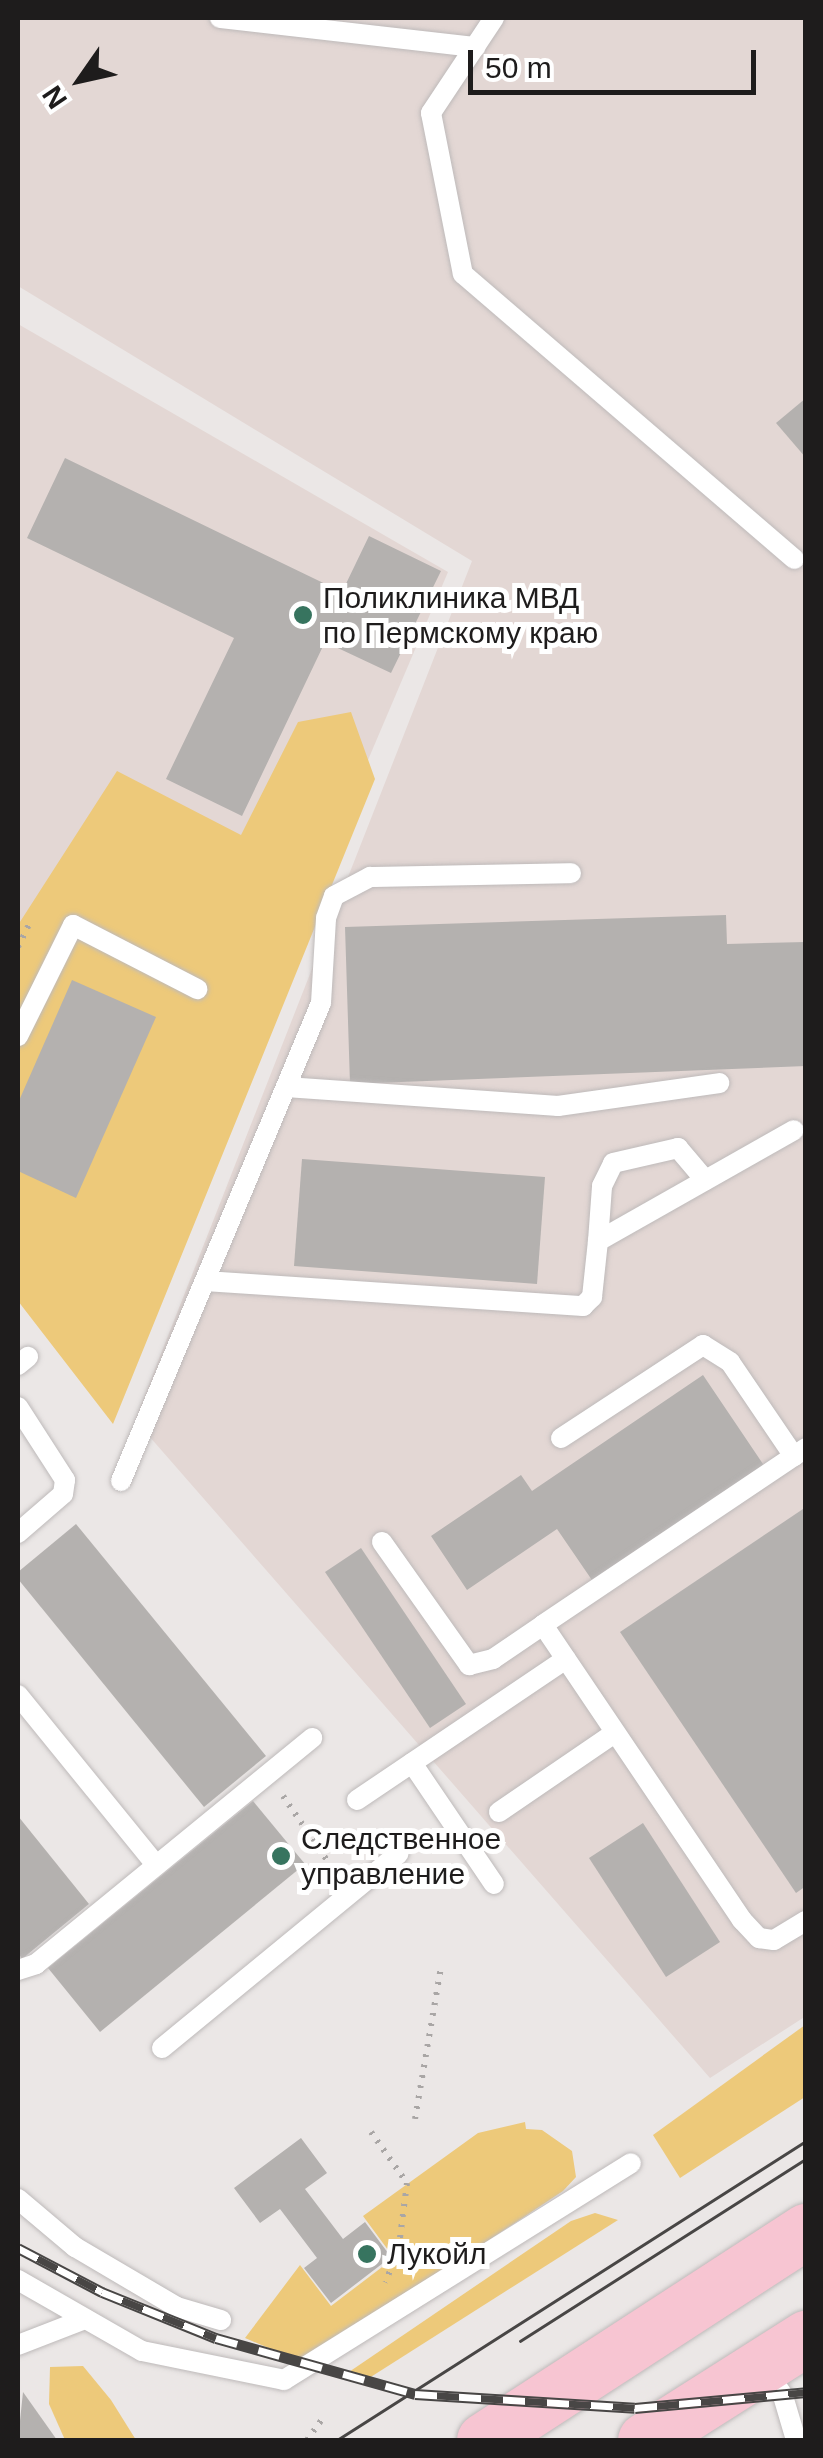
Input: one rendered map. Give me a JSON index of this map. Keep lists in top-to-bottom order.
{
  "places": ["Поликлиника МВД по Пермскому краю", "Следственное управление", "Лукойл"],
  "scale_bar": "50 m",
  "north": "bottom left"
}
